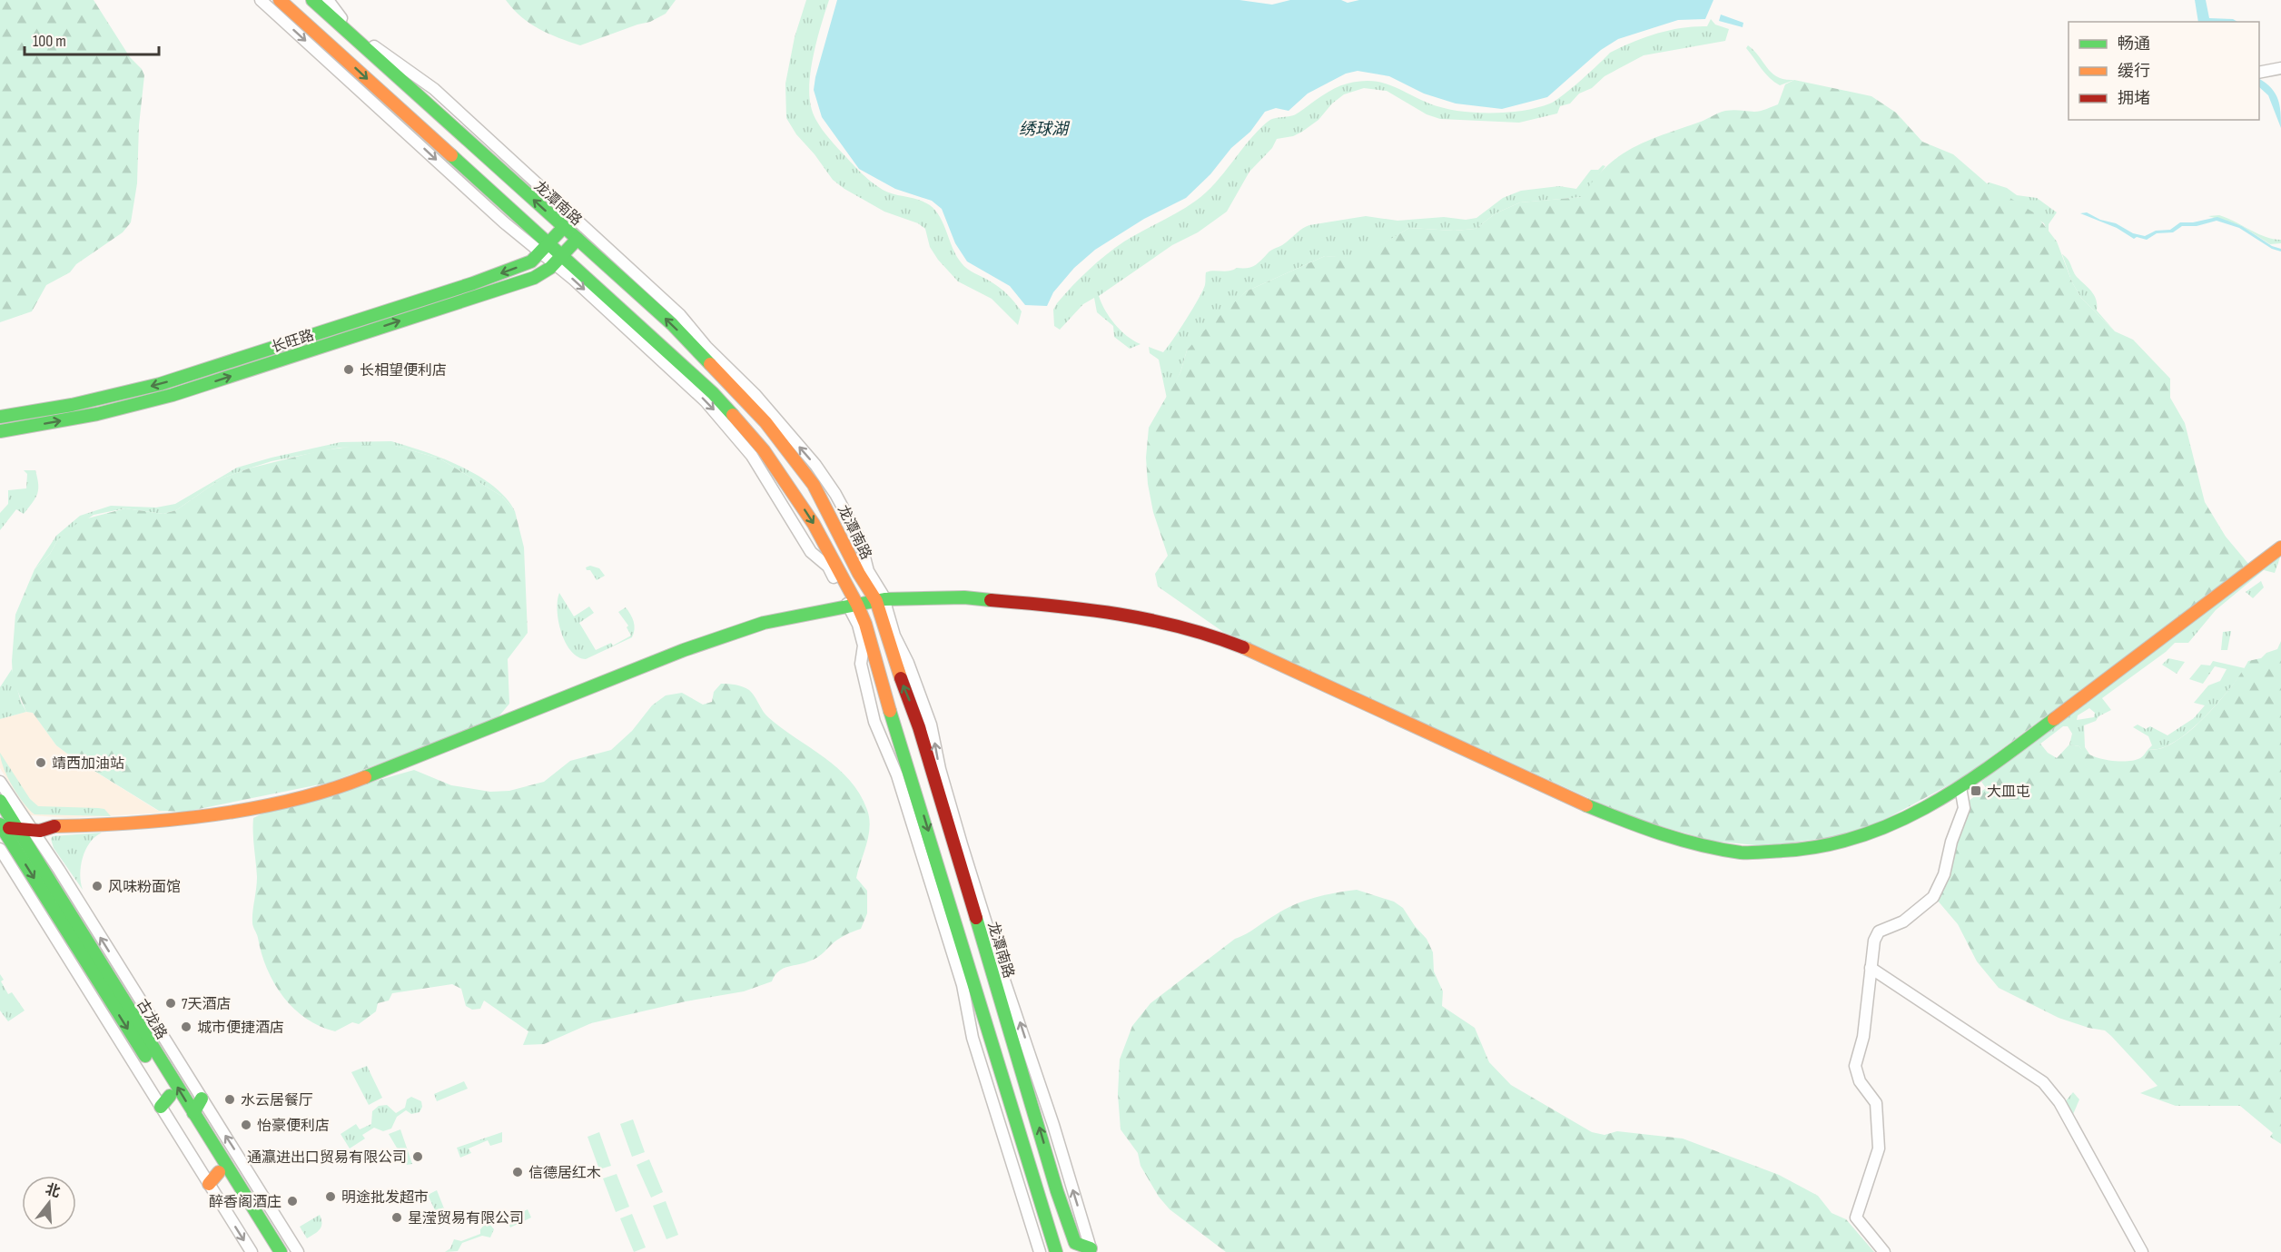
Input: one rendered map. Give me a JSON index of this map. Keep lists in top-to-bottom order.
{
  "streets": {
    "main road": ["龙潭南路", "长旺路", "古龙路"]
  },
  "crossings": [
    ["龙潭南路", "长旺路"]
  ],
  "water": ["绣球湖"],
  "places": {
    "other": [
      "长相望便利店",
      "靖西加油站",
      "风味粉面馆",
      "7天酒店",
      "城市便捷酒店",
      "水云居餐厅",
      "怡豪便利店",
      "通瀛进出口贸易有限公司",
      "信德居红木",
      "明途批发超市",
      "醉香阁酒庄",
      "星滢贸易有限公司"
    ],
    "transit": ["大皿屯"]
  },
  "legend": ["畅通", "缓行", "拥堵"],
  "scale_bar": "100 m",
  "north": "top"
}
